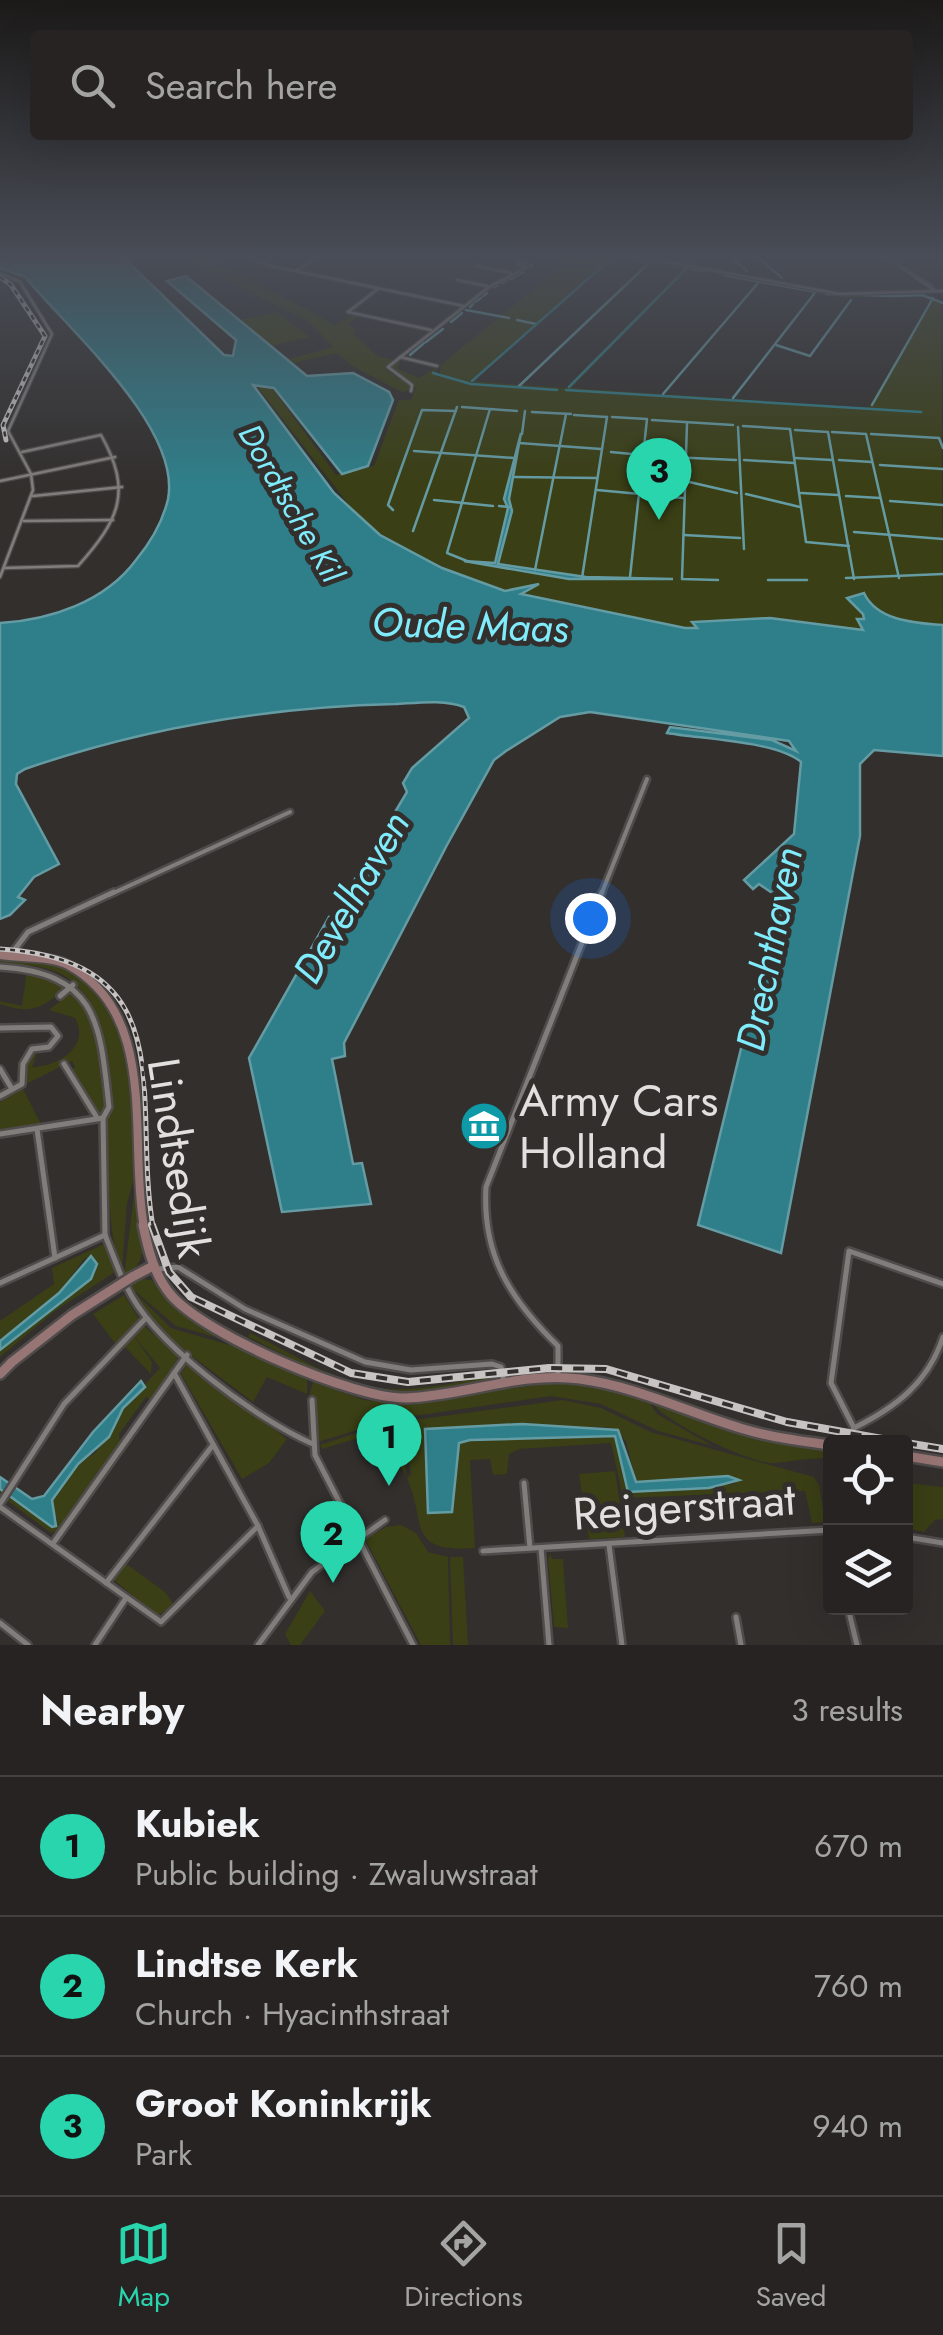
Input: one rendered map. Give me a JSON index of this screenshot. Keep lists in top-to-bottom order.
{
  "streets": {
    "main road": ["Lindtsedijk"],
    "street": ["Reigerstraat"]
  },
  "water": [
    "Dordtsche Kil",
    "Oude Maas",
    "Develhaven",
    "Drechthaven"
  ],
  "places": {
    "museum": ["Army Cars Holland"]
  },
  "page": {
    "search": "Search here",
    "pins": ["3", "1", "2"],
    "heading": ["Nearby", "3 results"],
    "list": [
      {
        "mark": "1",
        "name": "Kubiek",
        "note": "Public building · Zwaluwstraat",
        "value": "670 m"
      },
      {
        "mark": "2",
        "name": "Lindtse Kerk",
        "note": "Church · Hyacinthstraat",
        "value": "760 m"
      },
      {
        "mark": "3",
        "name": "Groot Koninkrijk",
        "note": "Park",
        "value": "940 m"
      }
    ],
    "nav": ["Map", "Directions", "Saved"]
  }
}
